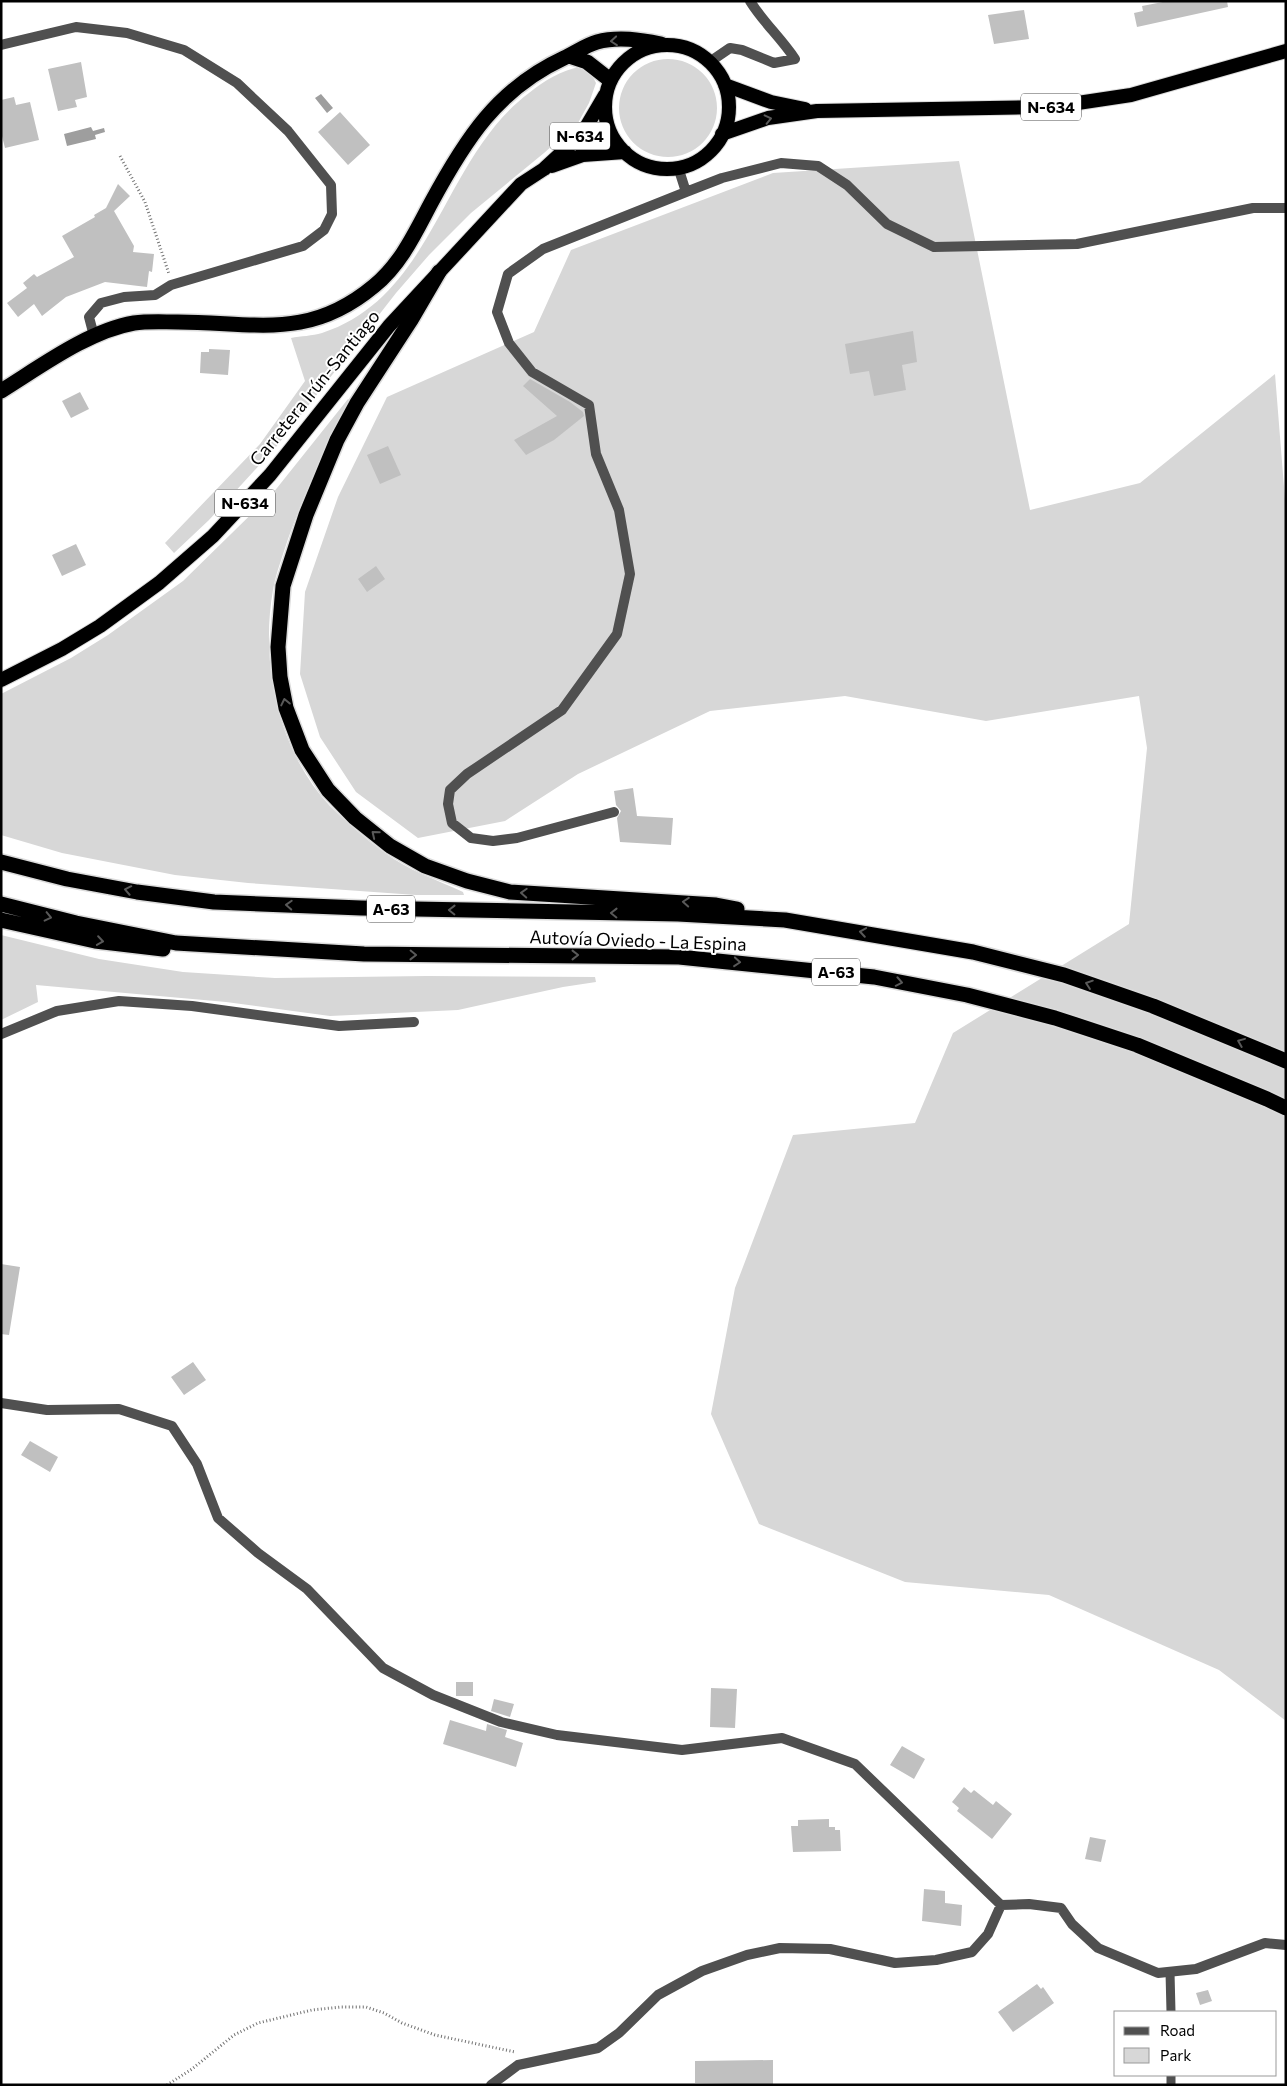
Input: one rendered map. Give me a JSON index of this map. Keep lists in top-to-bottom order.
{
  "streets": {
    "highway": [
      "N-634",
      "Carretera Irún-Santiago",
      "A-63",
      "Autovía Oviedo - La Espina"
    ]
  },
  "crossings": [
    ["N-634", "Carretera Irún-Santiago"]
  ],
  "legend": ["Road", "Park"]
}
